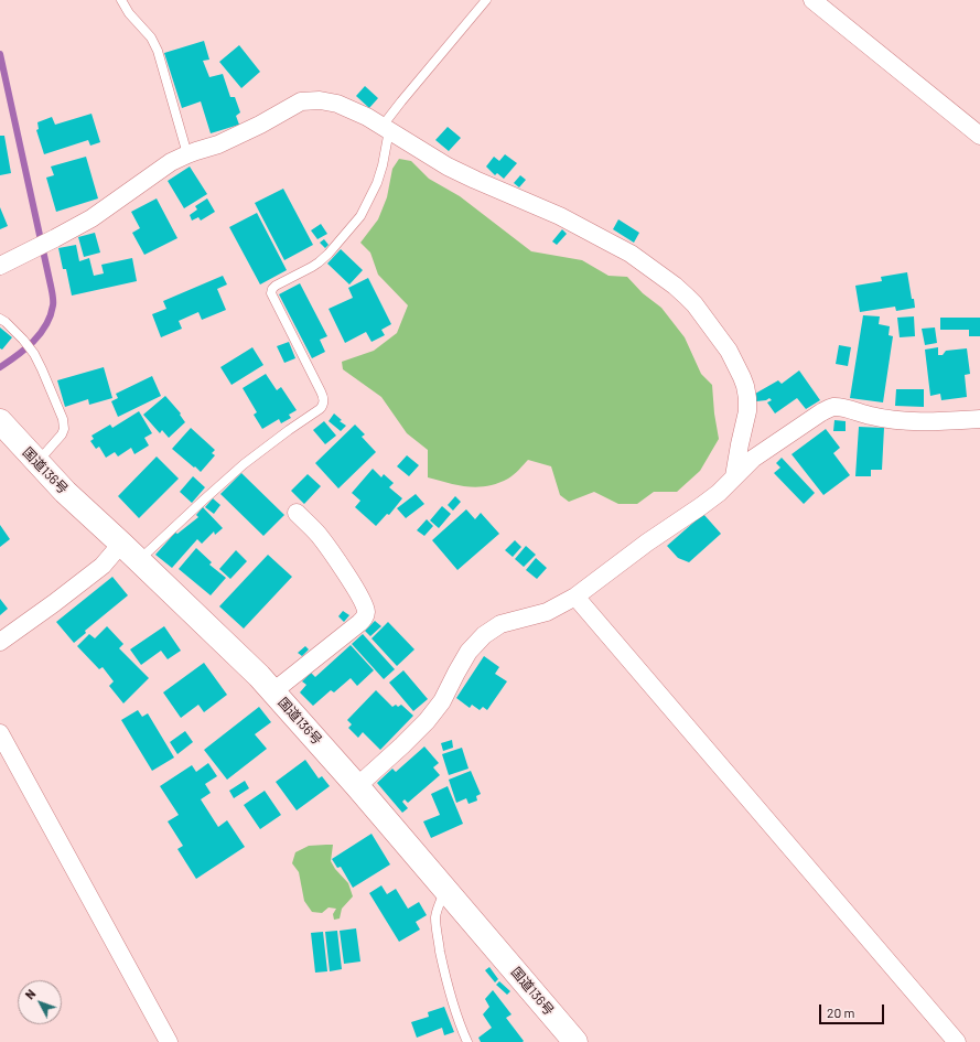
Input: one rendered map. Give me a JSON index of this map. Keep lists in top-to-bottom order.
{
  "streets": {
    "highway": ["国道136号"]
  },
  "scale_bar": "20 m",
  "north": "top left"
}
